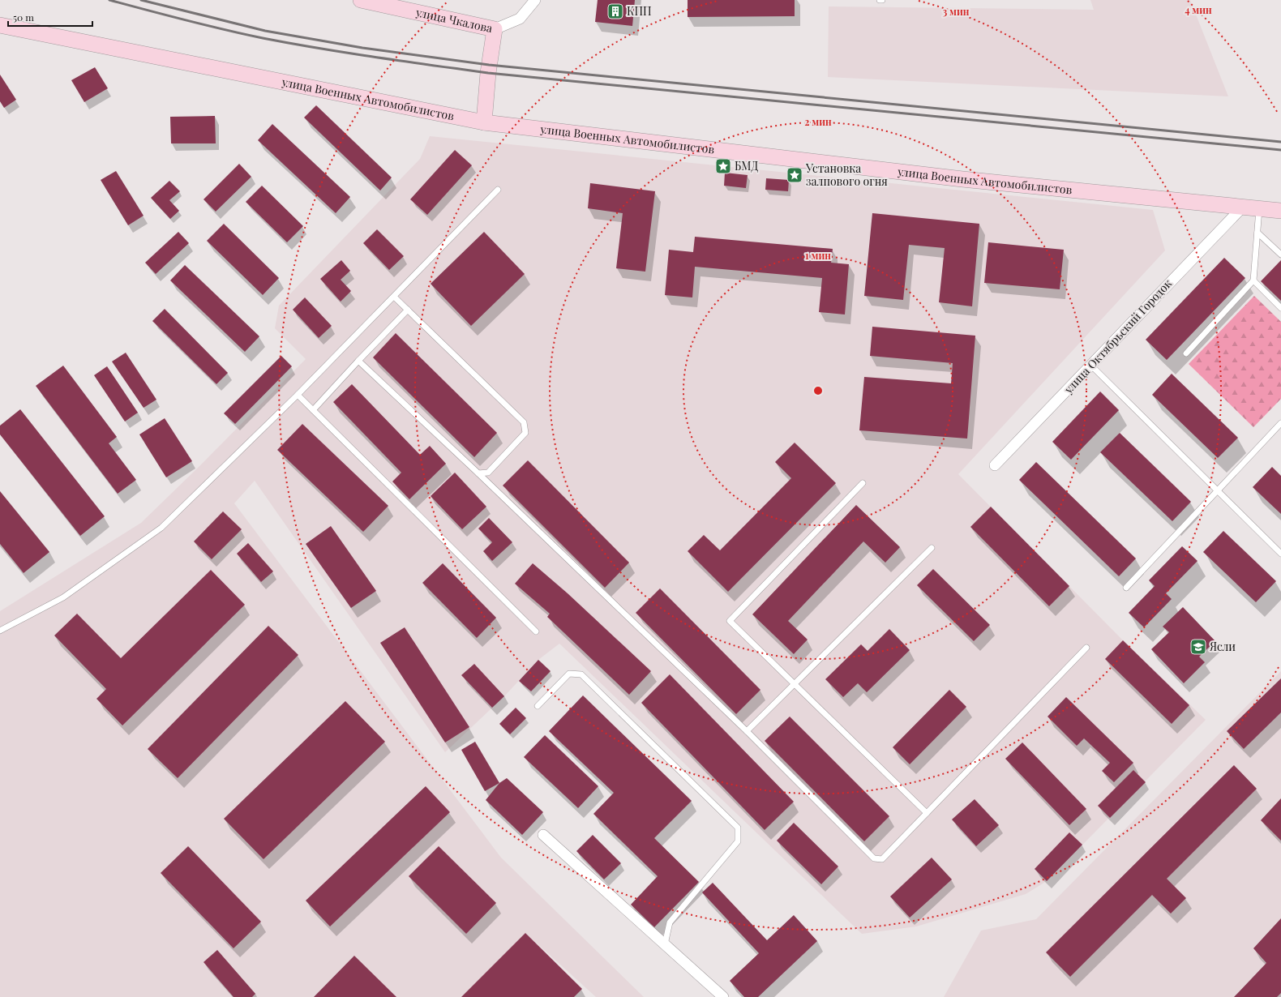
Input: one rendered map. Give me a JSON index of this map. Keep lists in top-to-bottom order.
{
  "streets": {
    "street": ["улица Чкалова", "улица Военных Автомобилистов", "улица Октябрьский Городок"]
  },
  "crossings": [
    ["улица Чкалова", "улица Военных Автомобилистов"],
    ["улица Военных Автомобилистов", "улица Октябрьский Городок"]
  ],
  "places": {
    "building": ["КПП"],
    "place": ["БМД", "Установка залпового огня"],
    "school or university": ["Ясли"]
  },
  "scale_bar": "50 m",
  "rings": [
    "4 мин",
    "3 мин",
    "2 мин",
    "1 мин"
  ]
}
